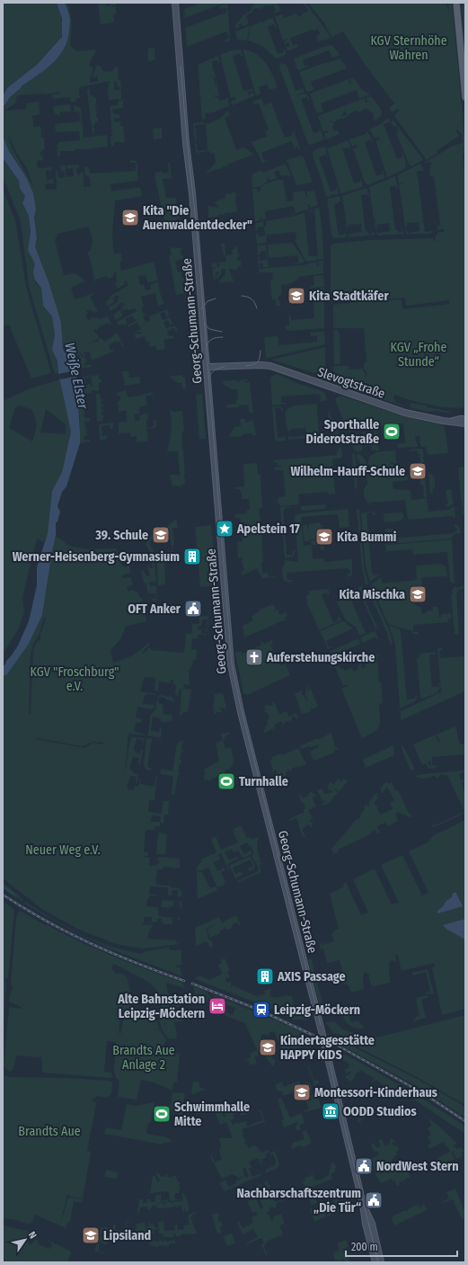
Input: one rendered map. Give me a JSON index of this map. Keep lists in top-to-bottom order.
{
  "streets": {
    "main road": ["Georg-Schumann-Straße", "Slevogtstraße"]
  },
  "crossings": [
    ["Georg-Schumann-Straße", "Slevogtstraße"]
  ],
  "water": ["Weiße Elster"],
  "parks": [
    "KGV Sternhöhe Wahren",
    "KGV „Frohe Stunde“",
    "KGV \"Froschburg\" e.V.",
    "Neuer Weg e.V.",
    "Brandts Aue Anlage 2",
    "Brandts Aue"
  ],
  "places": {
    "school or university": [
      "Kita \"Die Auenwaldentdecker\"",
      "Kita Stadtkäfer",
      "Wilhelm-Hauff-Schule",
      "39. Schule",
      "Kita Bummi",
      "Kita Mischka",
      "Kindertagesstätte HAPPY KIDS",
      "Montessori-Kinderhaus",
      "Lipsiland"
    ],
    "sports": ["Sporthalle Diderotstraße", "Turnhalle", "Schwimmhalle Mitte"],
    "place": ["Apelstein 17"],
    "building": ["Werner-Heisenberg-Gymnasium", "AXIS Passage"],
    "public building": ["OFT Anker", "NordWest Stern", "Nachbarschaftszentrum „Die Tür“"],
    "church": ["Auferstehungskirche"],
    "hotel": ["Alte Bahnstation Leipzig-Möckern"],
    "station": ["Leipzig-Möckern"],
    "museum": ["OODD Studios"]
  },
  "scale_bar": "200 m",
  "north": "top right"
}
